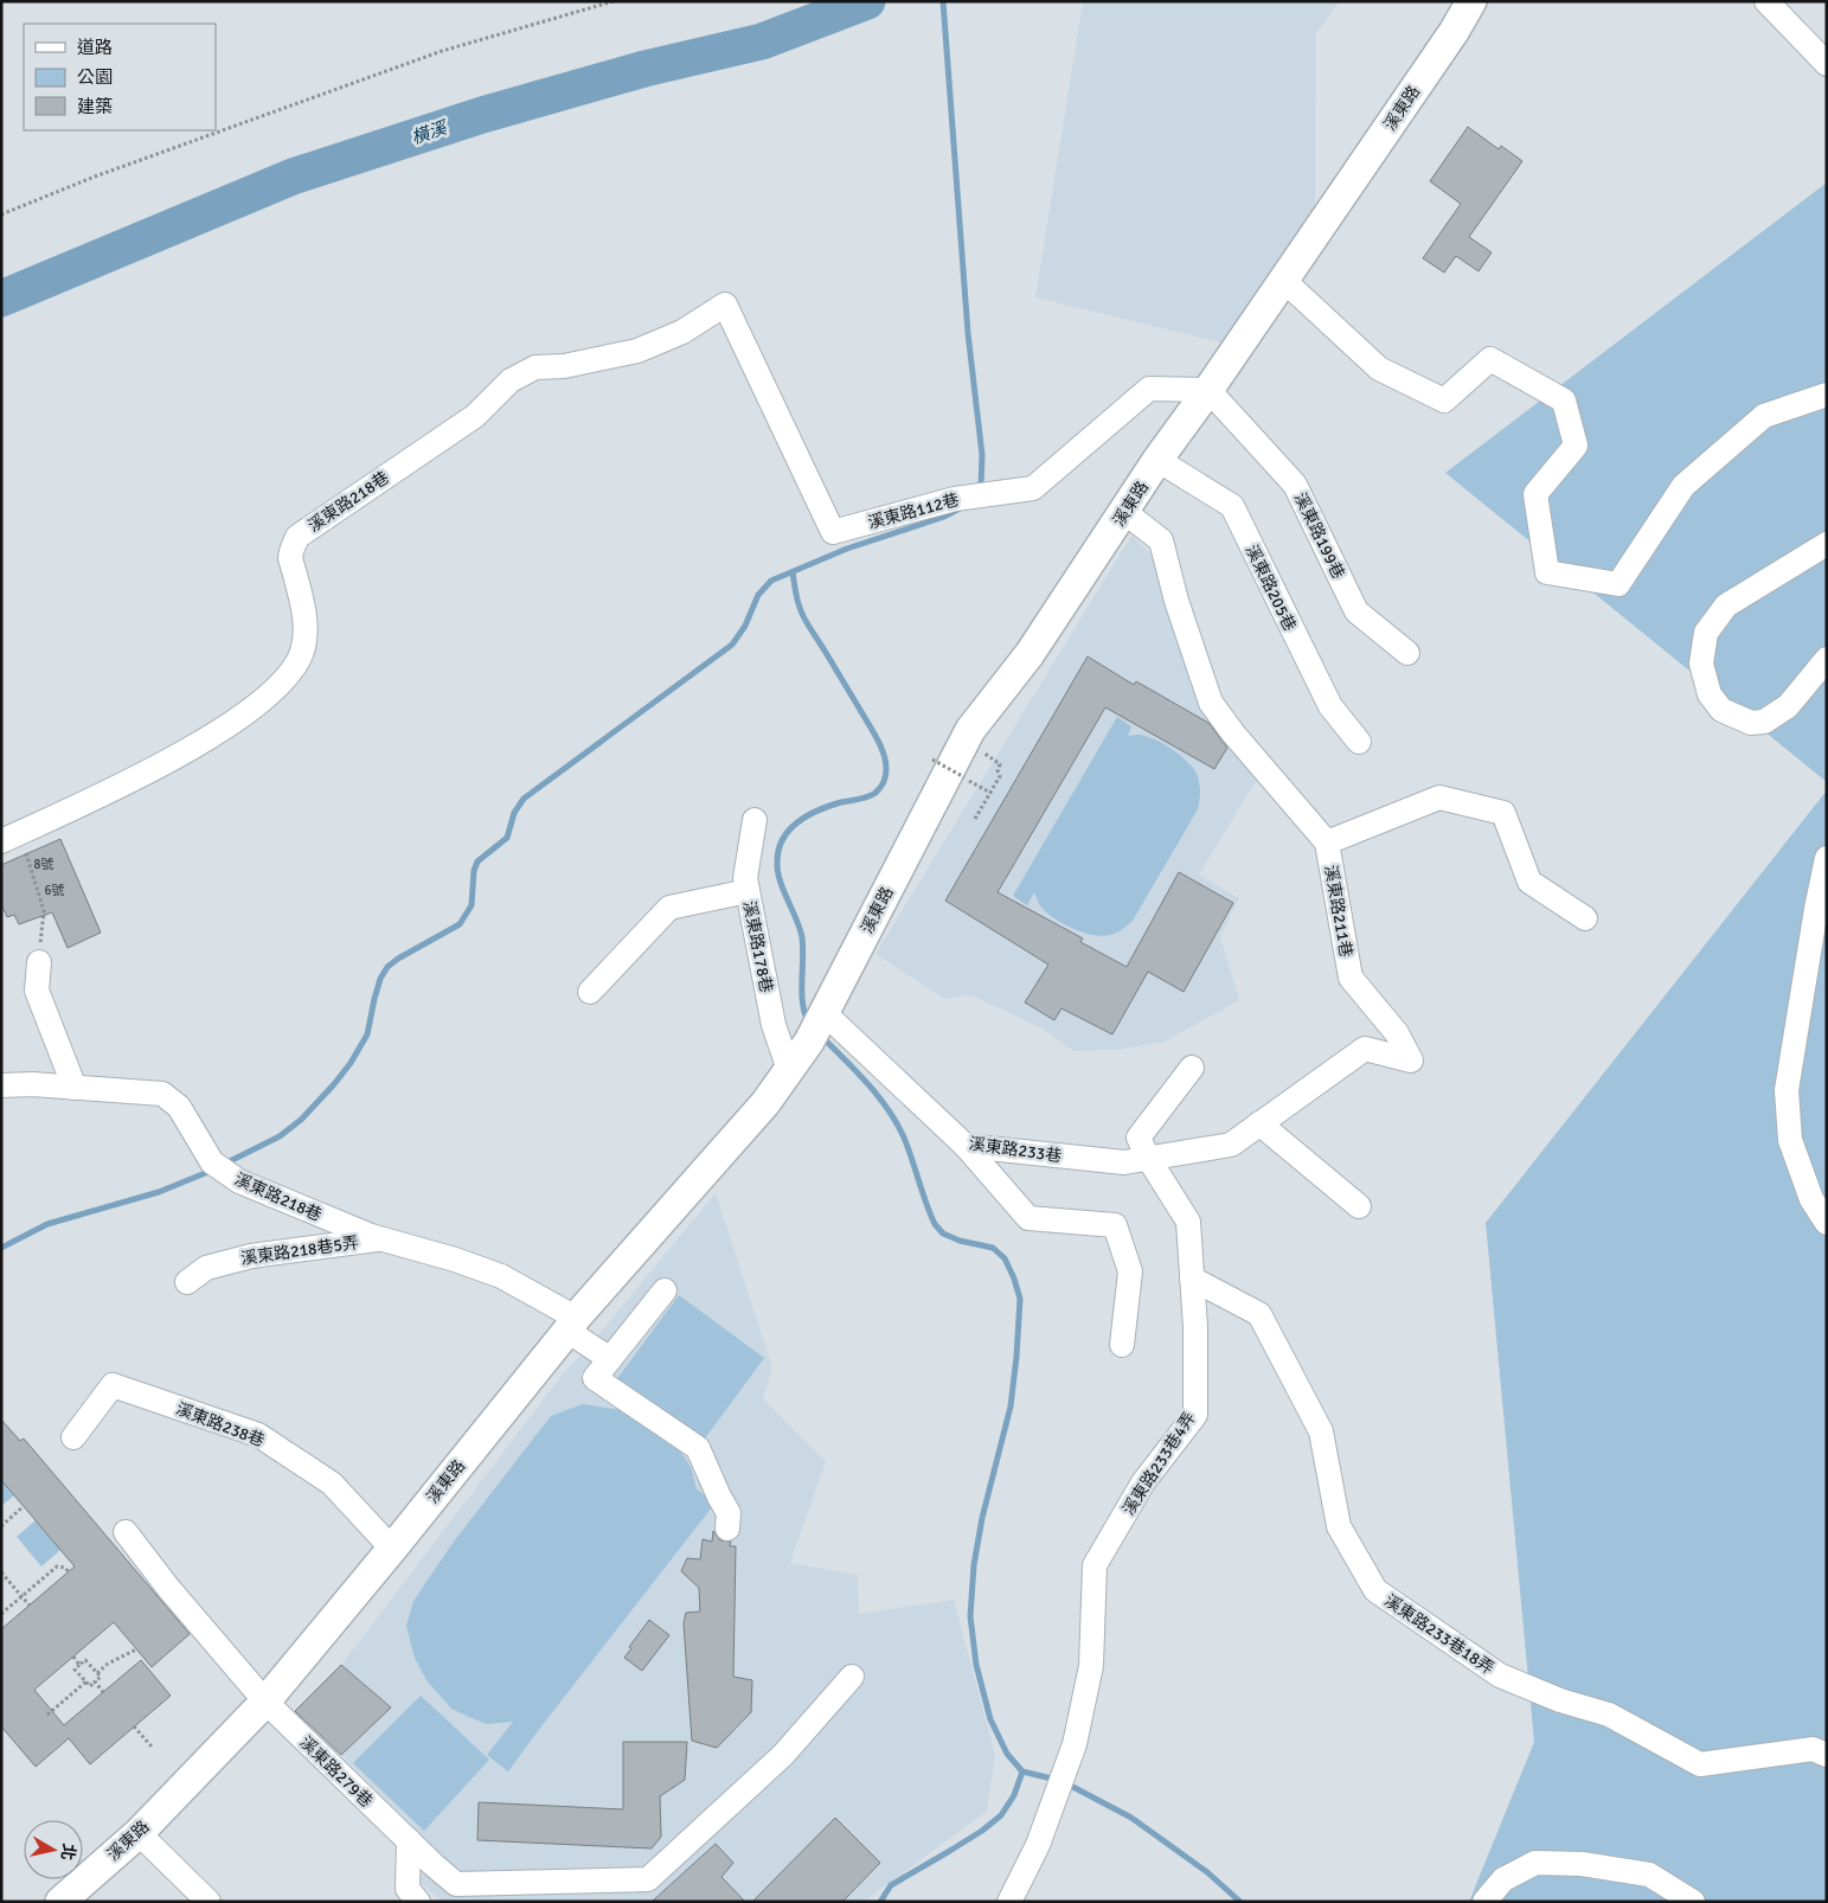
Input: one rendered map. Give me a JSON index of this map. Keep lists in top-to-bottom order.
{
  "streets": {
    "main road": ["溪東路"],
    "street": [
      "溪東路218巷",
      "溪東路112巷",
      "溪東路199巷",
      "溪東路205巷",
      "溪東路211巷",
      "溪東路178巷",
      "溪東路233巷",
      "溪東路218巷5弄",
      "溪東路238巷",
      "溪東路233巷4弄",
      "溪東路233巷18弄",
      "溪東路279巷"
    ]
  },
  "crossings": [
    ["溪東路", "溪東路218巷"],
    ["溪東路", "溪東路112巷"],
    ["溪東路", "溪東路199巷"],
    ["溪東路", "溪東路205巷"],
    ["溪東路", "溪東路211巷"],
    ["溪東路", "溪東路178巷"],
    ["溪東路", "溪東路233巷"],
    ["溪東路", "溪東路238巷"],
    ["溪東路", "溪東路279巷"],
    ["溪東路218巷", "溪東路112巷"],
    ["溪東路218巷", "溪東路218巷5弄"],
    ["溪東路112巷", "溪東路199巷"],
    ["溪東路211巷", "溪東路233巷"],
    ["溪東路211巷", "溪東路233巷4弄"],
    ["溪東路233巷", "溪東路233巷4弄"],
    ["溪東路233巷4弄", "溪東路233巷18弄"]
  ],
  "water": ["橫溪"],
  "house_numbers": ["8號", "6號"],
  "legend": ["道路", "公園", "建築"],
  "north": "right"
}
